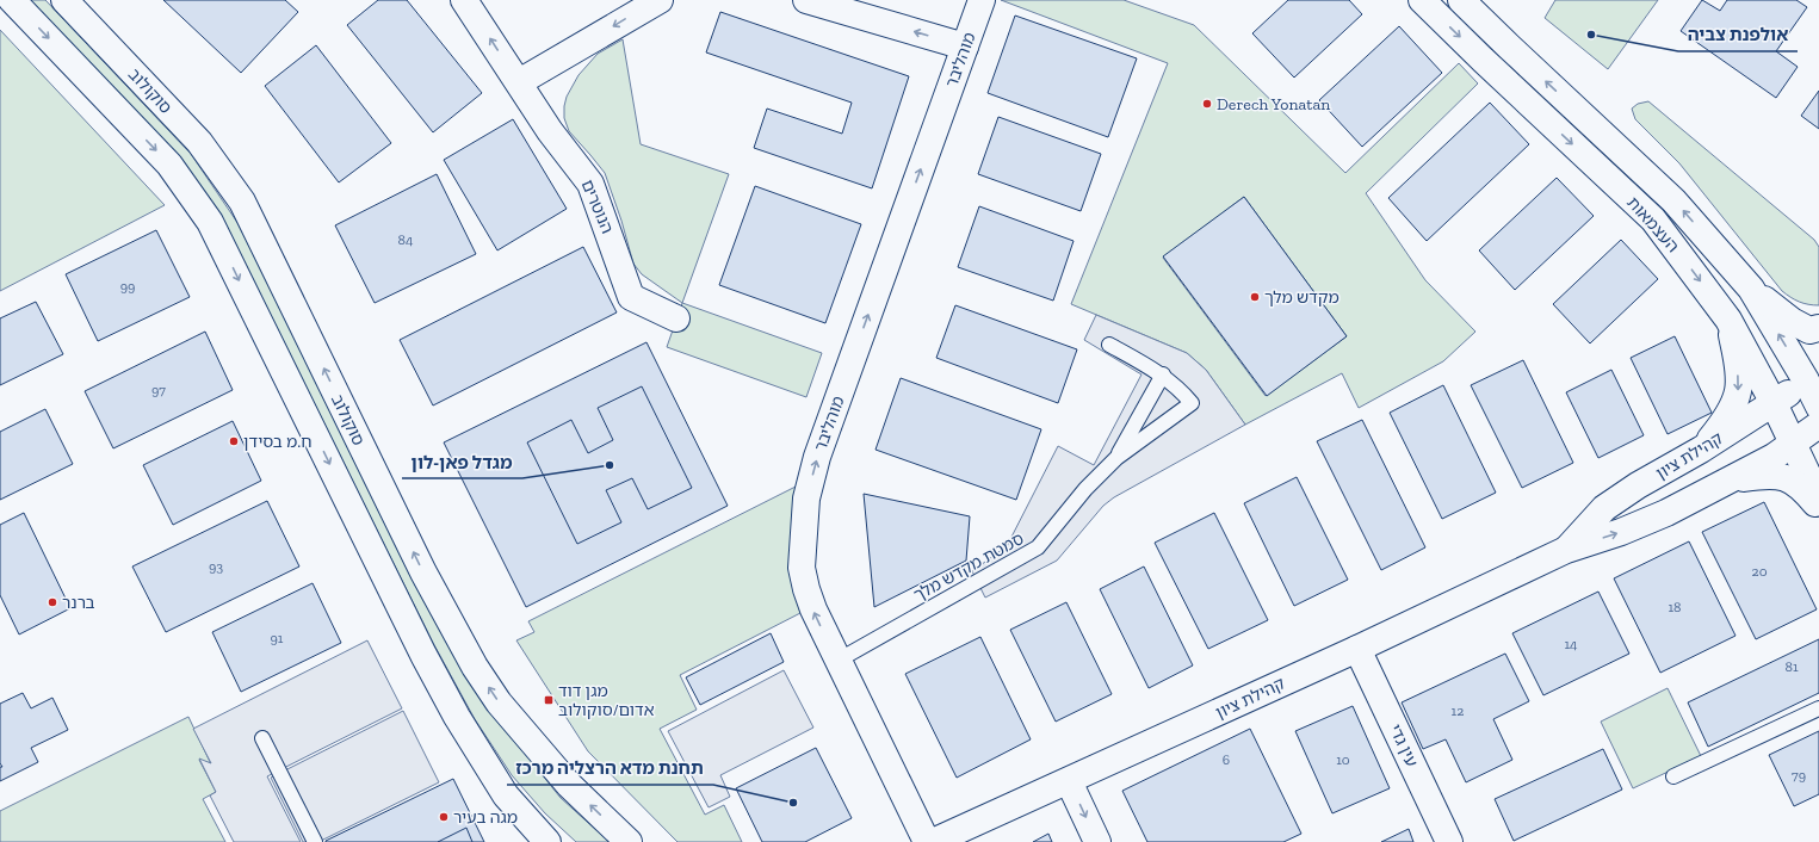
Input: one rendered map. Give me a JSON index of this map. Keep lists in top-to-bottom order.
{
  "streets": {
    "street": [
      "מוהליבר",
      "סוקולוב",
      "הנוטרים",
      "העצמאות",
      "קהילת ציון",
      "עין גדי"
    ],
    "lane": ["סמטת מקדש מלך"]
  },
  "crossings": [
    ["מוהליבר", "סמטת מקדש מלך"],
    ["העצמאות", "קהילת ציון"],
    ["קהילת ציון", "עין גדי"]
  ],
  "one_way": ["מוהליבר"],
  "places": {
    "other": [
      "אולפנת צביה",
      "Derech Yonatan",
      "מקדש מלך",
      "ח.מ בסידן",
      "מגדל פאן-לון",
      "ברנר",
      "תחנת מדא הרצליה מרכז",
      "מגה בעיר"
    ],
    "transit": ["מגן דוד אדום/סוקולוב"]
  },
  "house_numbers": [
    "84",
    "99",
    "97",
    "93",
    "20",
    "18",
    "91",
    "14",
    "81",
    "12",
    "6",
    "10",
    "79"
  ]
}
